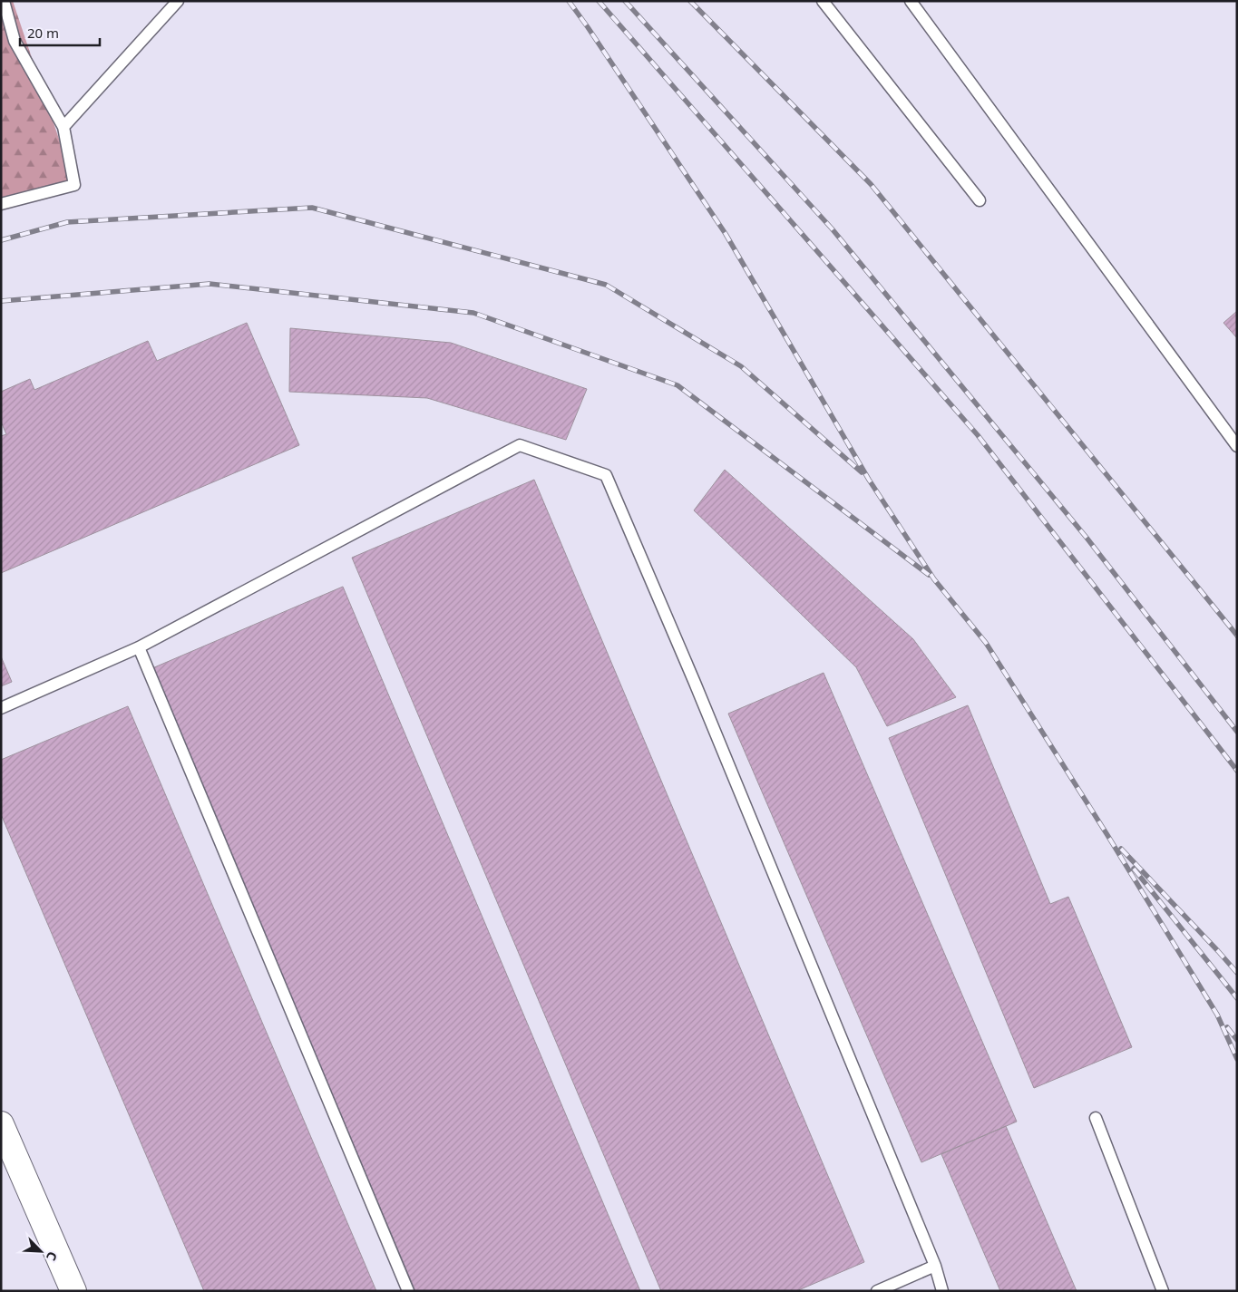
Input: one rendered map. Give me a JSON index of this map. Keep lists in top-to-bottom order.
{
  "scale_bar": "20 m",
  "north": "bottom right"
}
